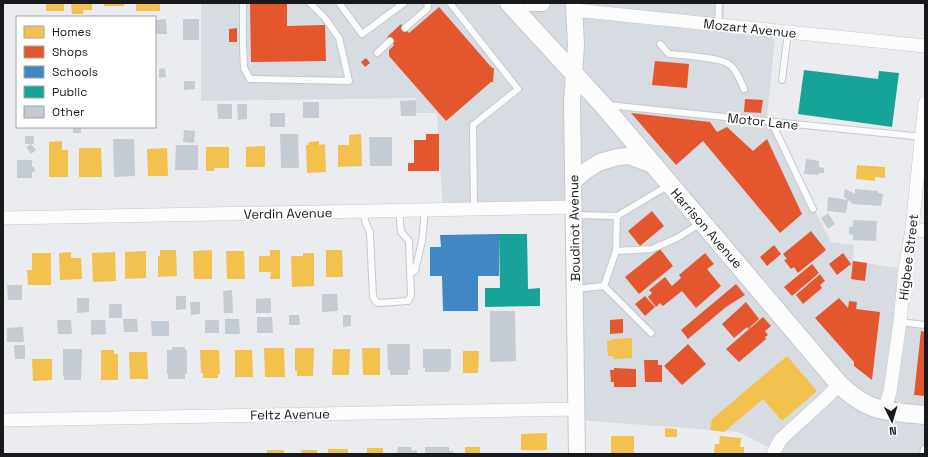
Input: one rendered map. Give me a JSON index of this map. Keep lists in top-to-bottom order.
{
  "streets": {
    "main road": ["Harrison Avenue"],
    "street": [
      "Mozart Avenue",
      "Verdin Avenue",
      "Boudinot Avenue",
      "Higbee Street",
      "Feltz Avenue"
    ],
    "lane": ["Motor Lane"]
  },
  "crossings": [
    ["Mozart Avenue", "Boudinot Avenue"],
    ["Motor Lane", "Harrison Avenue"],
    ["Motor Lane", "Higbee Street"],
    ["Verdin Avenue", "Boudinot Avenue"],
    ["Boudinot Avenue", "Harrison Avenue"],
    ["Boudinot Avenue", "Feltz Avenue"],
    ["Harrison Avenue", "Higbee Street"]
  ],
  "legend": [
    "Homes",
    "Shops",
    "Schools",
    "Public",
    "Other"
  ],
  "north": "bottom"
}
